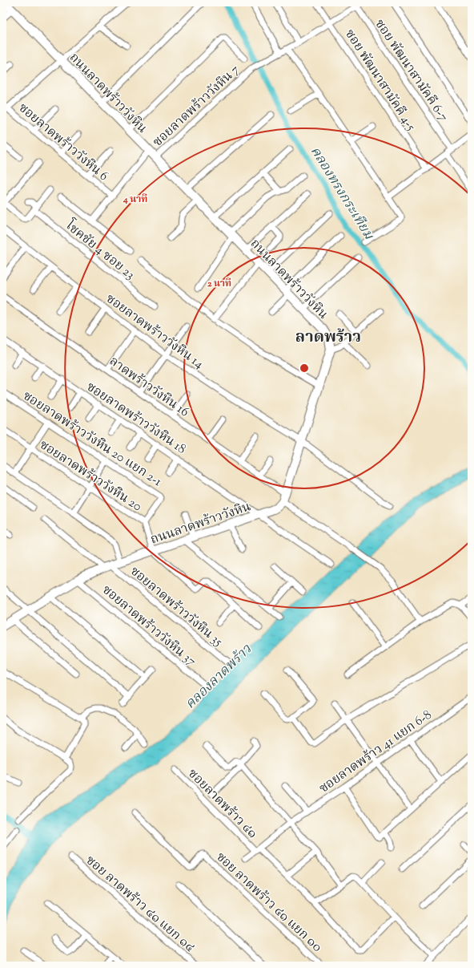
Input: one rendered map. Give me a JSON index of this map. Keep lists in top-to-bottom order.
{
  "streets": {
    "main road": ["ถนนลาดพร้าววังหิน"],
    "street": [
      "ซอย พัฒนาสามัคคี 6-7",
      "ซอย พัฒนาสามัคคี 4-5",
      "ซอยลาดพร้าววังหิน 7",
      "ซอยลาดพร้าววังหิน 6",
      "โชคชัย 4 ซอย 23",
      "ซอยลาดพร้าววังหิน 14",
      "ลาดพร้าววังหิน 16",
      "ซอยลาดพร้าววังหิน 18",
      "ซอยลาดพร้าววังหิน 20 แยก 2-1",
      "ซอยลาดพร้าววังหิน 20",
      "ซอยลาดพร้าววังหิน 35",
      "ซอยลาดพร้าววังหิน 37",
      "ซอยลาดพร้าว 41 แยก 6-8",
      "ซอยลาดพร้าว ๔๑",
      "ซอย ลาดพร้าว ๔๑ แยก ๑๐",
      "ซอย ลาดพร้าว ๔๑ แยก ๑๔"
    ]
  },
  "crossings": [
    ["ซอย พัฒนาสามัคคี 6-7", "ซอยลาดพร้าววังหิน 7"],
    ["ซอย พัฒนาสามัคคี 4-5", "ซอยลาดพร้าววังหิน 7"],
    ["ถนนลาดพร้าววังหิน", "ซอยลาดพร้าววังหิน 7"],
    ["ถนนลาดพร้าววังหิน", "ซอยลาดพร้าววังหิน 18"],
    ["ถนนลาดพร้าววังหิน", "ซอยลาดพร้าววังหิน 20"],
    ["ถนนลาดพร้าววังหิน", "ซอยลาดพร้าววังหิน 35"],
    ["ถนนลาดพร้าววังหิน", "ซอยลาดพร้าววังหิน 37"],
    ["ซอยลาดพร้าววังหิน 20 แยก 2-1", "ซอยลาดพร้าววังหิน 20"],
    ["ซอยลาดพร้าว 41 แยก 6-8", "ซอยลาดพร้าว ๔๑"]
  ],
  "districts": ["ลาดพร้าว"],
  "water": ["คลองทรงกระเทียม", "คลองลาดพร้าว"],
  "rings": ["4 นาที", "2 นาที"]
}
